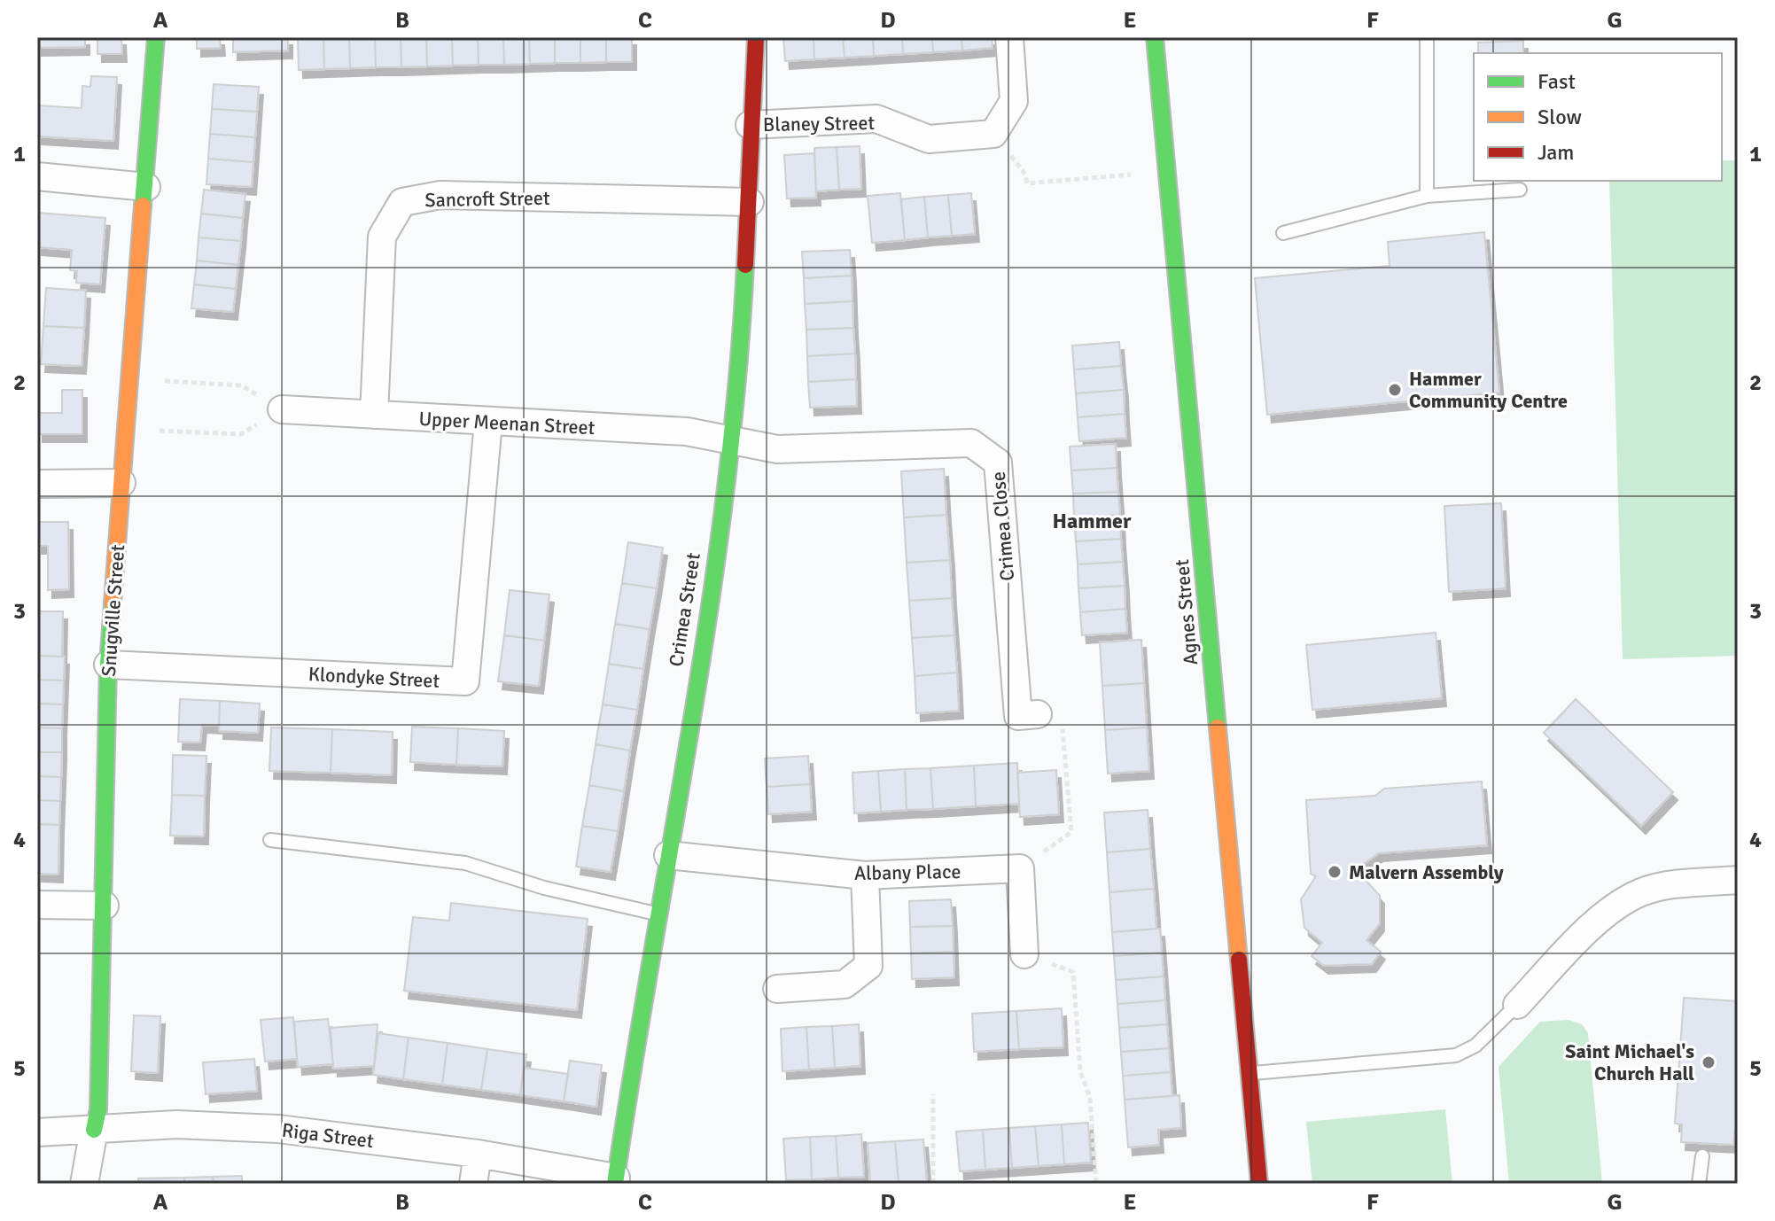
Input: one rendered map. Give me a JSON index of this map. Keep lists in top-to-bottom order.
{
  "streets": {
    "street": [
      "Blaney Street",
      "Sancroft Street",
      "Upper Meenan Street",
      "Crimea Close",
      "Crimea Street",
      "Snugville Street",
      "Agnes Street",
      "Klondyke Street",
      "Albany Place",
      "Riga Street"
    ]
  },
  "crossings": [
    ["Blaney Street", "Crimea Street"],
    ["Sancroft Street", "Upper Meenan Street"],
    ["Sancroft Street", "Crimea Street"],
    ["Upper Meenan Street", "Crimea Close"],
    ["Upper Meenan Street", "Crimea Street"],
    ["Upper Meenan Street", "Klondyke Street"],
    ["Crimea Close", "Crimea Street"],
    ["Crimea Street", "Albany Place"],
    ["Crimea Street", "Riga Street"],
    ["Snugville Street", "Klondyke Street"],
    ["Snugville Street", "Riga Street"]
  ],
  "districts": ["Hammer"],
  "places": ["Hammer Community Centre", "Malvern Assembly", "Saint Michael's Church Hall"],
  "legend": ["Fast", "Slow", "Jam"],
  "grid": {
    "columns": [
      "A",
      "B",
      "C",
      "D",
      "E",
      "F",
      "G"
    ],
    "rows": [
      "1",
      "2",
      "3",
      "4",
      "5"
    ]
  }
}
